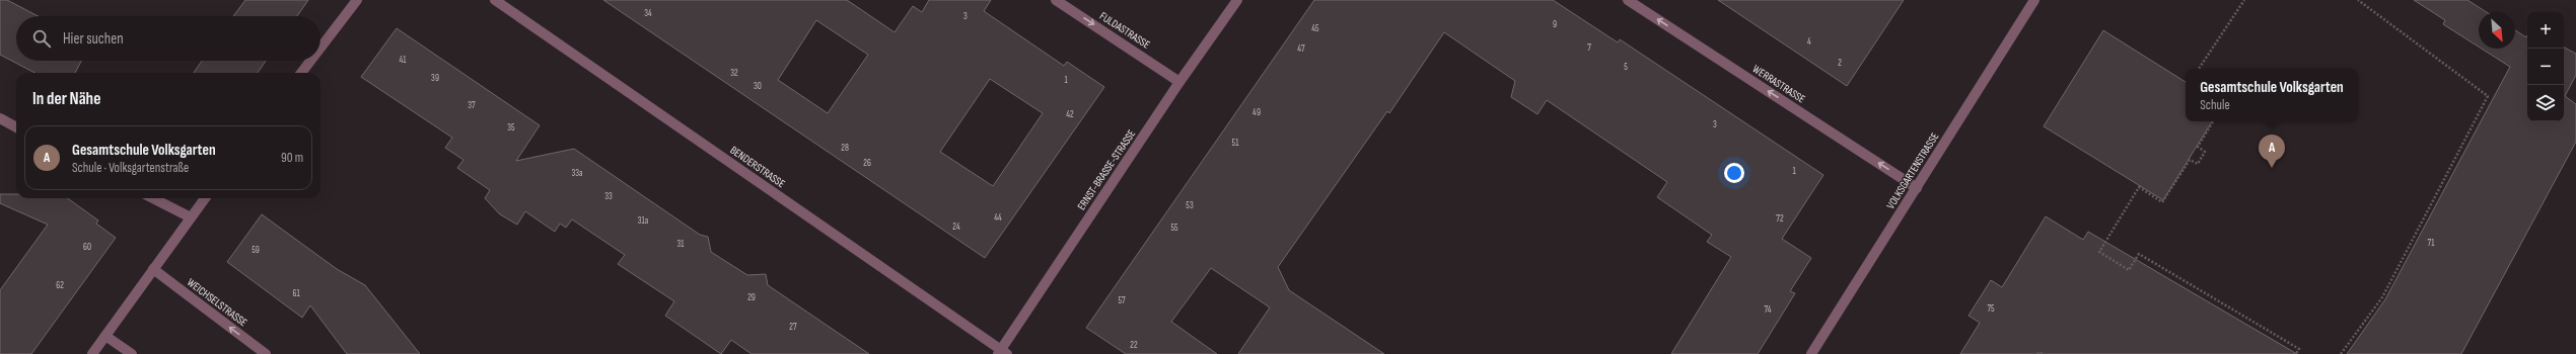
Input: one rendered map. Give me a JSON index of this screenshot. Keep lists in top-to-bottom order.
{
  "streets": {
    "street": [
      "FULDASTRASSE",
      "WERRASTRASSE",
      "BENDERSTRASSE",
      "ERNST-BRASSE-STRASSE",
      "VOLKSGARTENSTRASSE",
      "WEICHSELSTRASSE"
    ]
  },
  "crossings": [
    ["FULDASTRASSE", "ERNST-BRASSE-STRASSE"],
    ["WERRASTRASSE", "VOLKSGARTENSTRASSE"],
    ["BENDERSTRASSE", "ERNST-BRASSE-STRASSE"]
  ],
  "one_way": ["FULDASTRASSE", "WERRASTRASSE", "WEICHSELSTRASSE"],
  "house_numbers": [
    "34",
    "3",
    "9",
    "45",
    "4",
    "7",
    "47",
    "41",
    "2",
    "5",
    "32",
    "39",
    "1",
    "30",
    "37",
    "49",
    "42",
    "3",
    "35",
    "51",
    "28",
    "26",
    "1",
    "33a",
    "33",
    "53",
    "44",
    "72",
    "31a",
    "24",
    "55",
    "71",
    "31",
    "60",
    "59",
    "62",
    "61",
    "29",
    "57",
    "75",
    "74",
    "27",
    "22"
  ],
  "north": "bottom right",
  "page": {
    "map_buttons": ["+", "−"],
    "search": "Hier suchen",
    "popup": ["Gesamtschule Volksgarten", "Schule"],
    "heading": "In der Nähe",
    "list": [
      {
        "mark": "A",
        "name": "Gesamtschule Volksgarten",
        "note": "Schule · Volksgartenstraße",
        "value": "90 m"
      }
    ],
    "pins": "A"
  }
}
